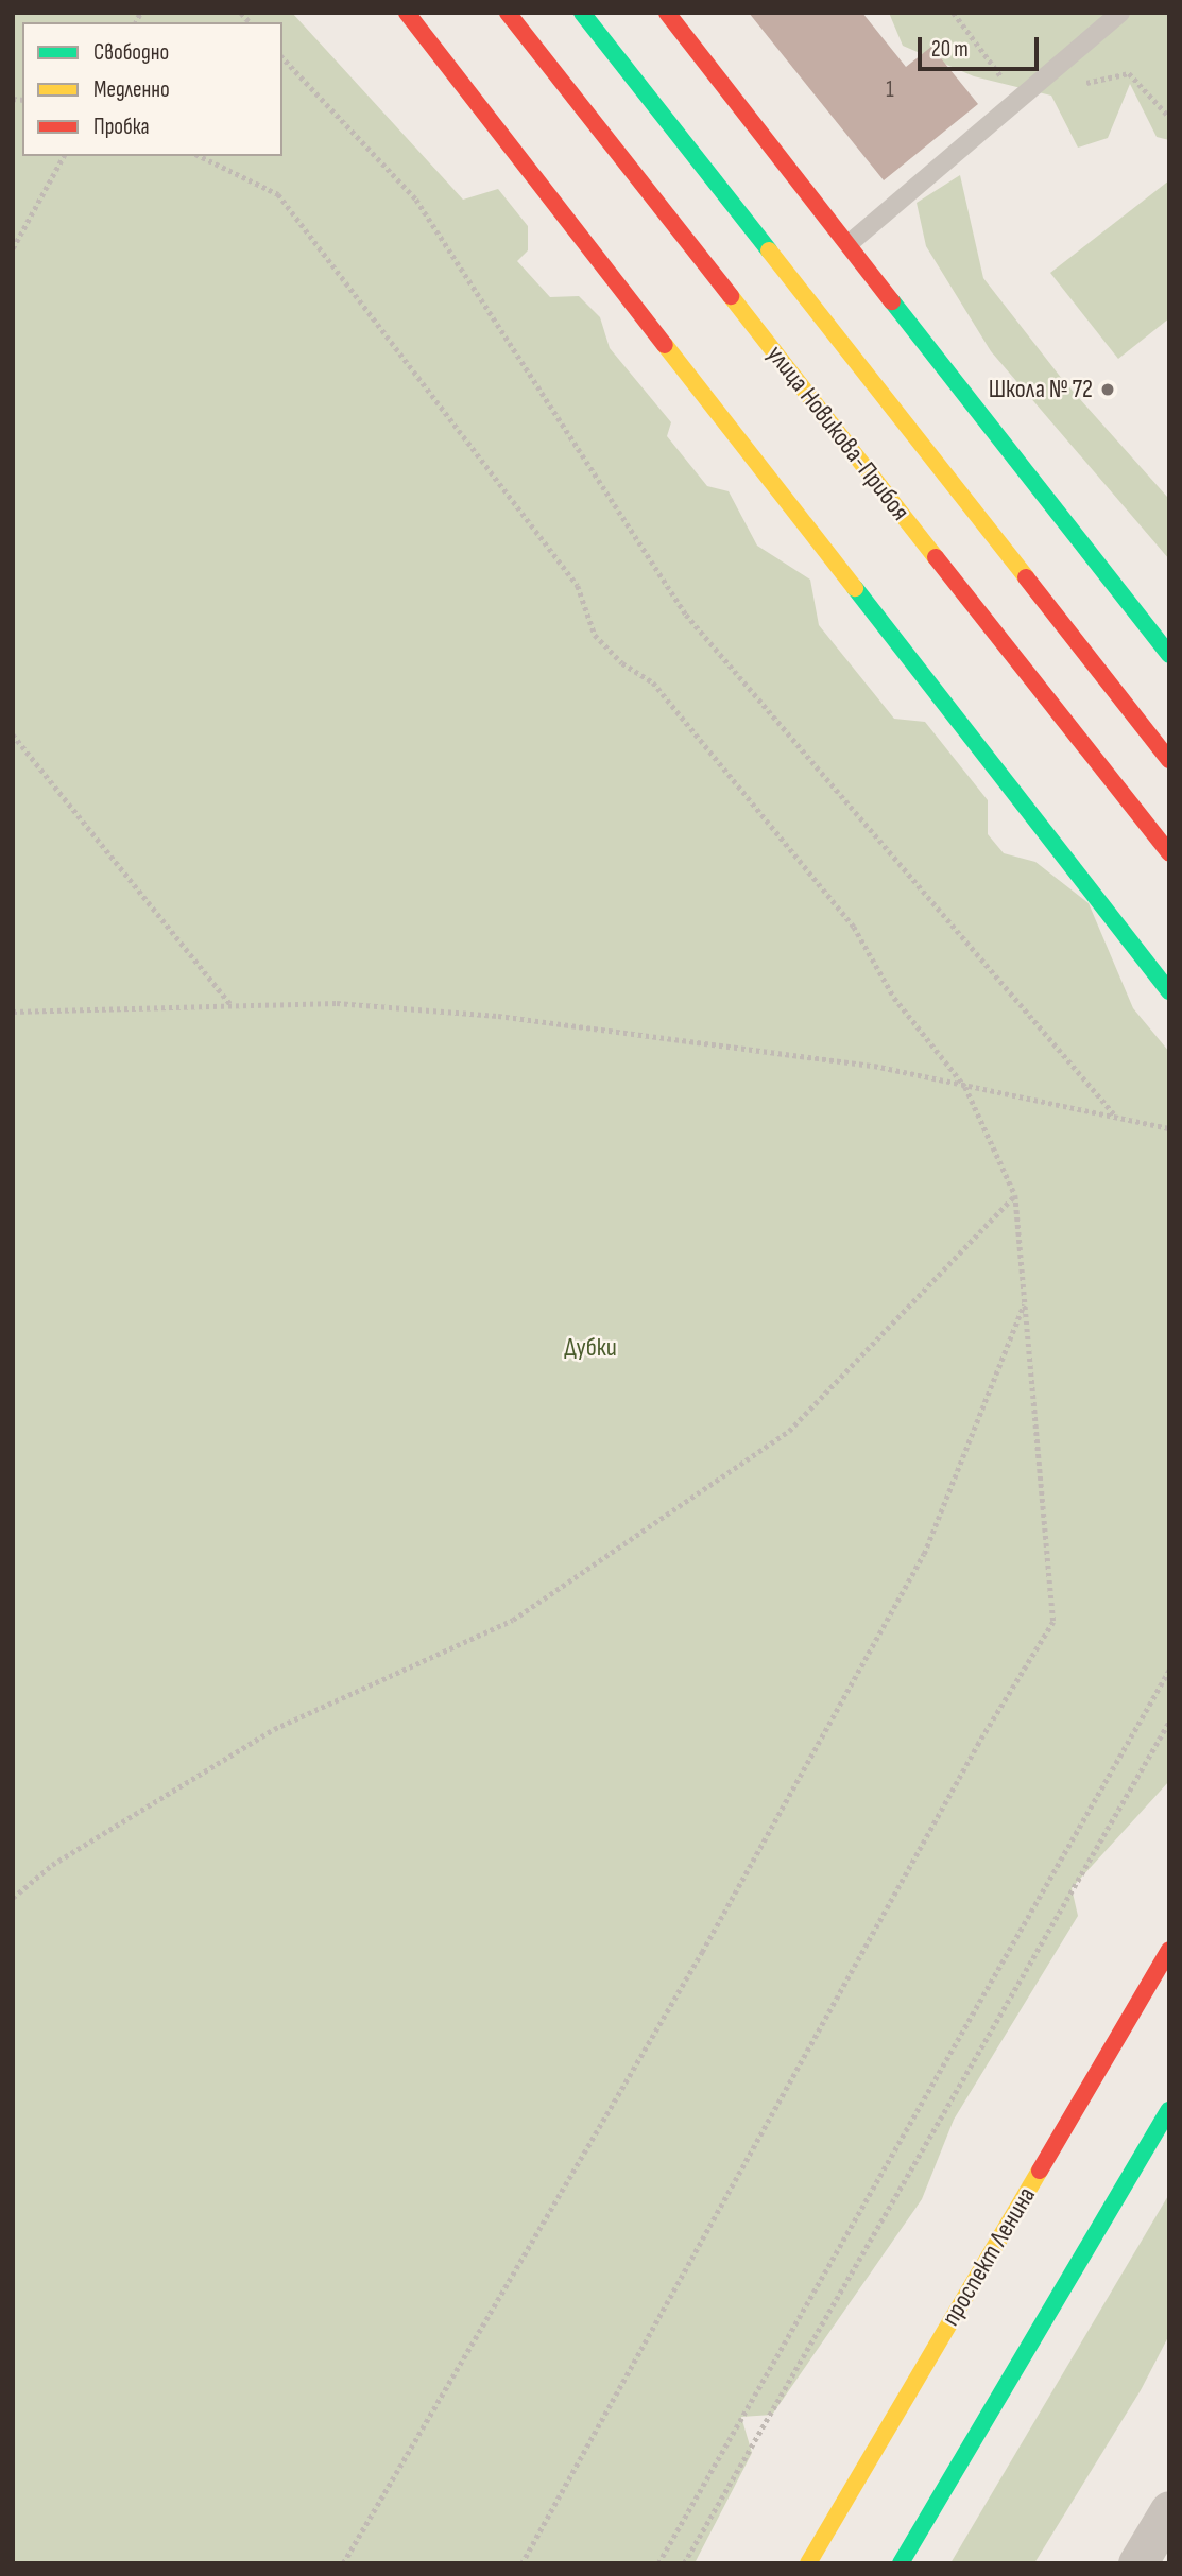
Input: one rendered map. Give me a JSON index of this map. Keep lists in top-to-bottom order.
{
  "streets": {
    "main road": ["улица Новикова-Прибоя", "проспект Ленина"]
  },
  "parks": ["Дубки"],
  "places": ["Школа № 72"],
  "house_numbers": ["1"],
  "legend": ["Свободно", "Медленно", "Пробка"],
  "scale_bar": "20 m"
}
